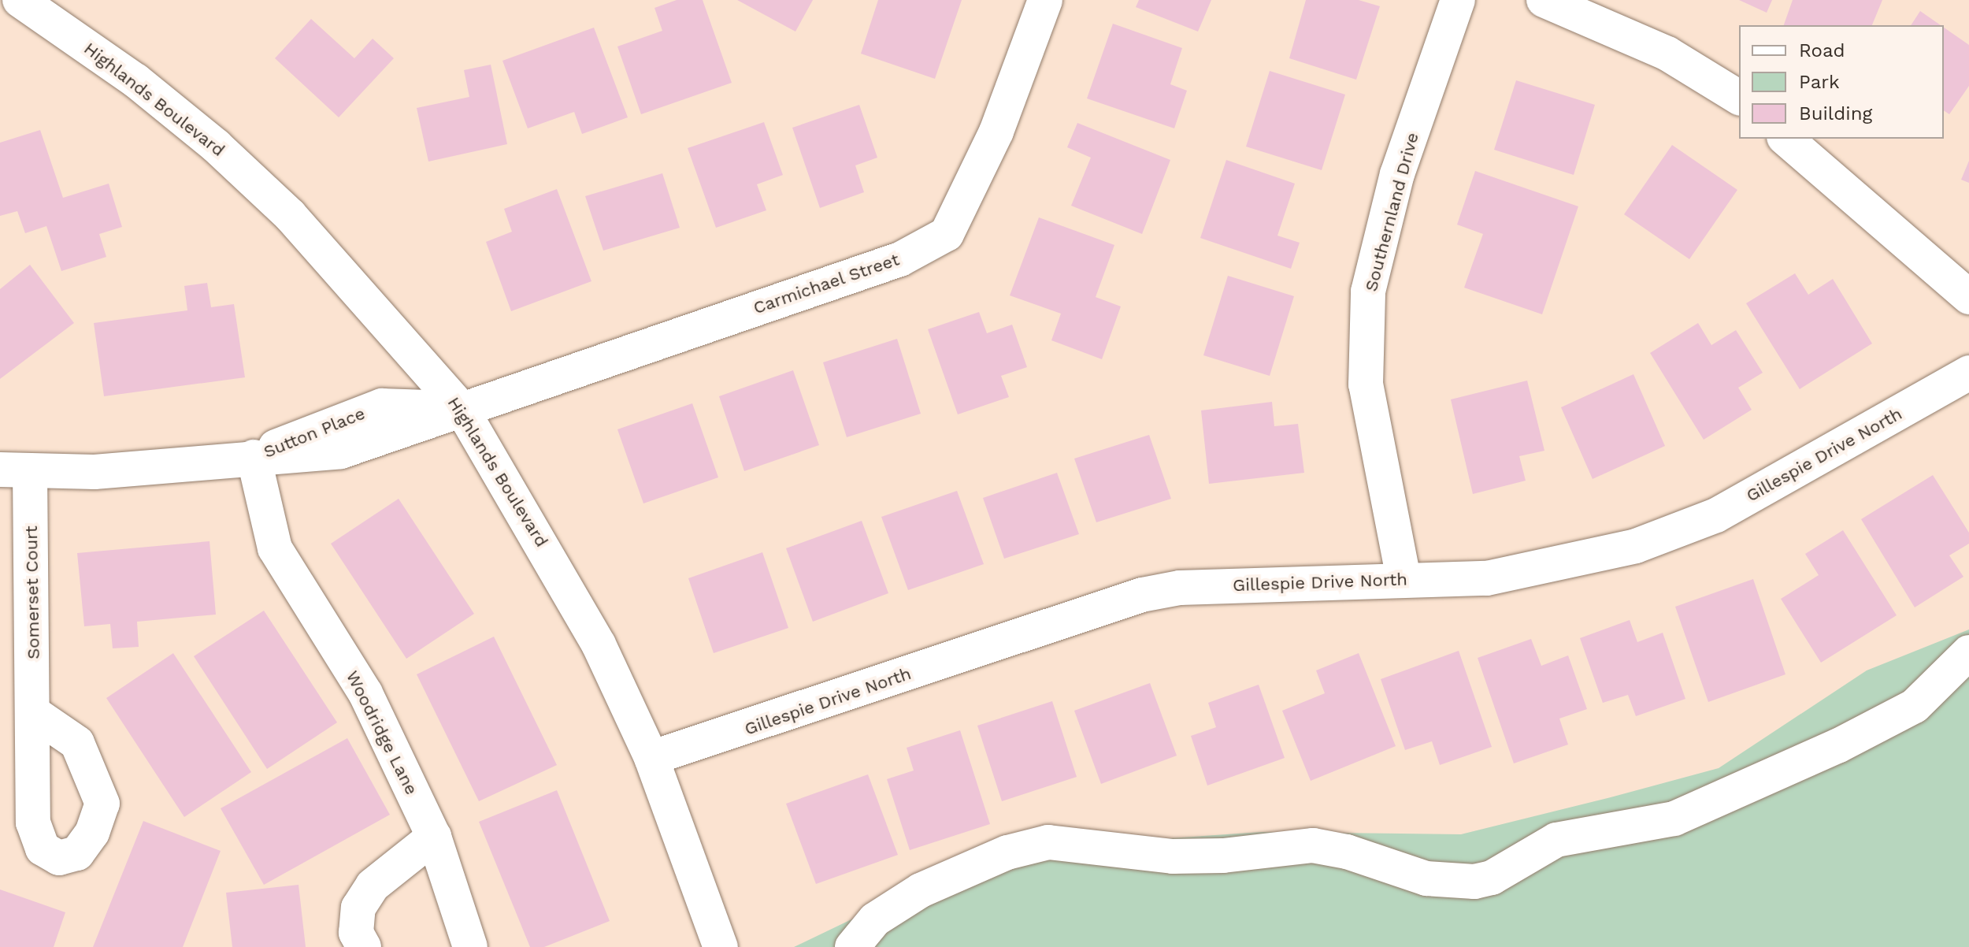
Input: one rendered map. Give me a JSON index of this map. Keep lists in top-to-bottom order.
{
  "streets": {
    "street": [
      "Highlands Boulevard",
      "Southernland Drive",
      "Carmichael Street",
      "Sutton Place",
      "Gillespie Drive North",
      "Somerset Court",
      "Woodridge Lane"
    ]
  },
  "crossings": [
    ["Highlands Boulevard", "Carmichael Street"],
    ["Highlands Boulevard", "Sutton Place"],
    ["Highlands Boulevard", "Gillespie Drive North"],
    ["Southernland Drive", "Gillespie Drive North"],
    ["Carmichael Street", "Sutton Place"],
    ["Sutton Place", "Somerset Court"],
    ["Sutton Place", "Woodridge Lane"]
  ],
  "legend": ["Road", "Park", "Building"]
}
